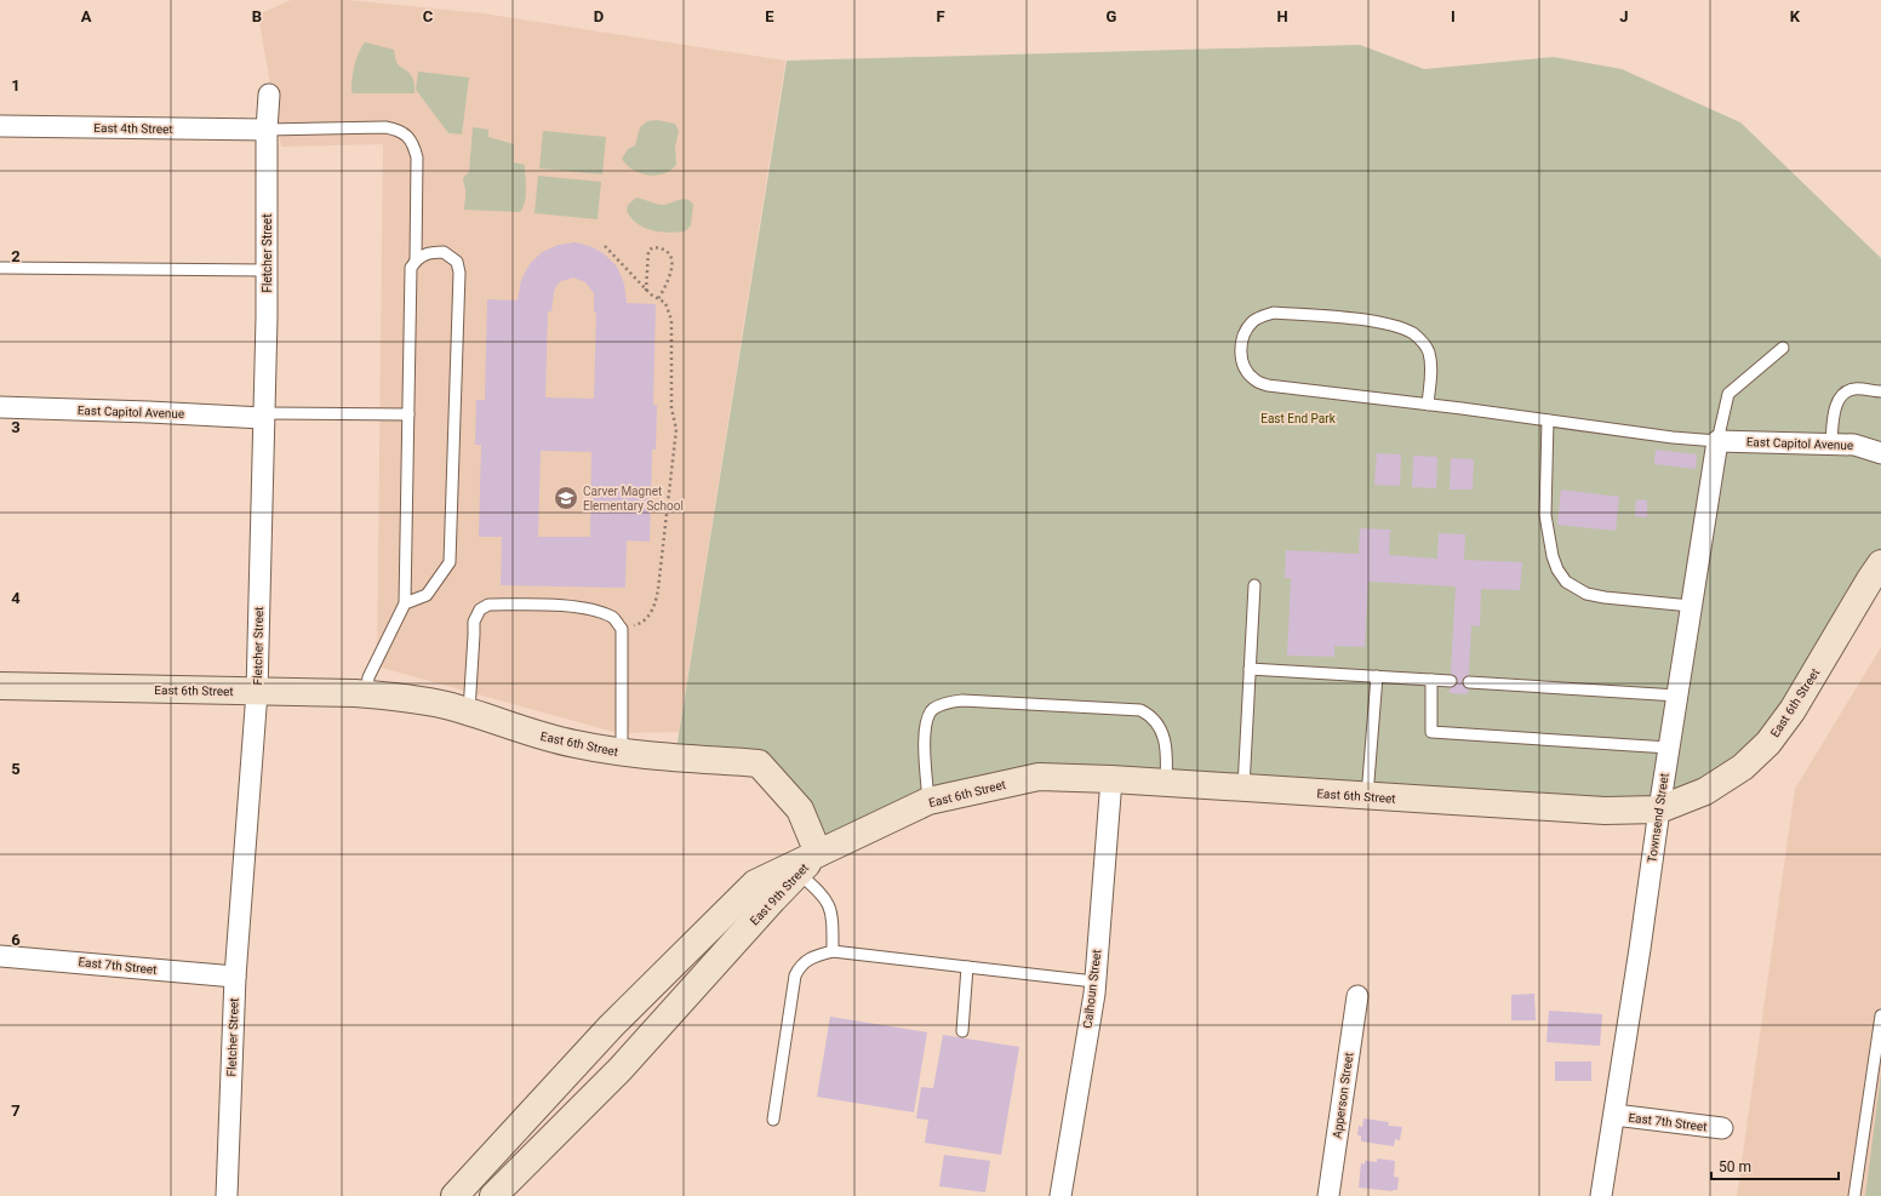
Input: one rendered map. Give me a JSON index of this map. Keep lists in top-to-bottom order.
{
  "streets": {
    "main road": ["East 6th Street", "East 9th Street"],
    "street": [
      "East 4th Street",
      "Fletcher Street",
      "East Capitol Avenue",
      "Townsend Street",
      "East 7th Street",
      "Calhoun Street",
      "Apperson Street"
    ]
  },
  "crossings": [
    ["East 4th Street", "Fletcher Street"],
    ["Fletcher Street", "East Capitol Avenue"],
    ["Fletcher Street", "East 6th Street"],
    ["Fletcher Street", "East 7th Street"],
    ["East Capitol Avenue", "Townsend Street"],
    ["East 6th Street", "Townsend Street"],
    ["East 6th Street", "East 9th Street"],
    ["East 6th Street", "Calhoun Street"],
    ["Townsend Street", "East 7th Street"]
  ],
  "parks": ["East End Park"],
  "places": {
    "school or university": ["Carver Magnet Elementary School"]
  },
  "scale_bar": "50 m",
  "grid": {
    "columns": [
      "A",
      "B",
      "C",
      "D",
      "E",
      "F",
      "G",
      "H",
      "I",
      "J",
      "K"
    ],
    "rows": [
      "1",
      "2",
      "3",
      "4",
      "5",
      "6",
      "7"
    ]
  }
}
